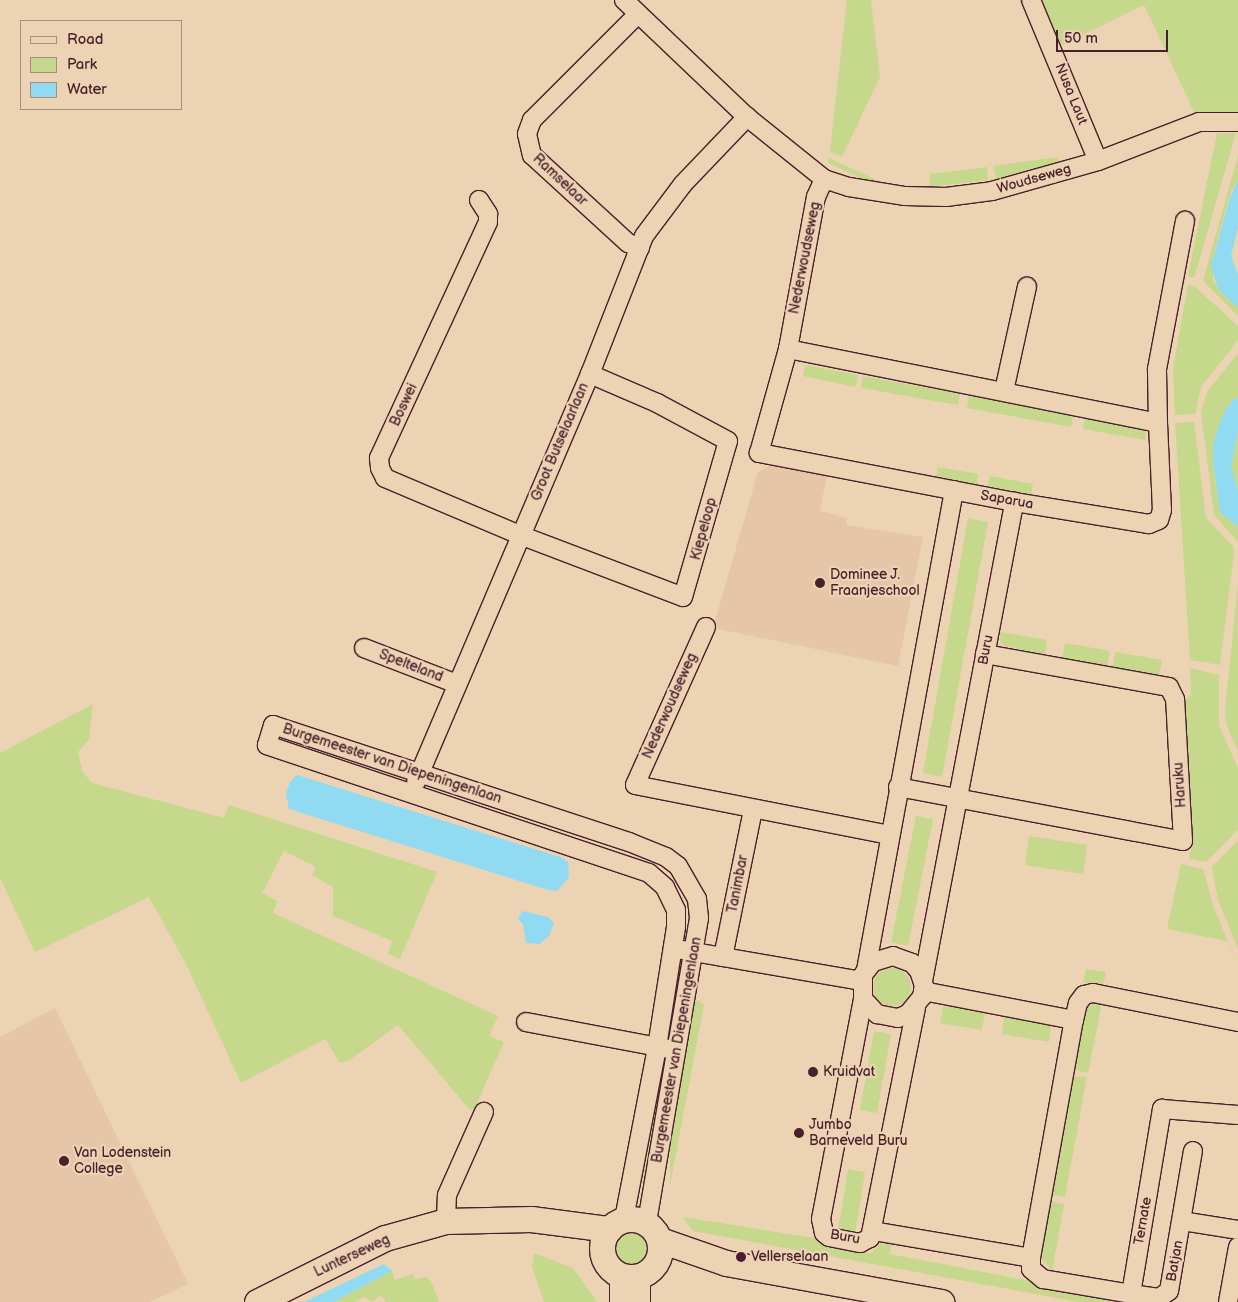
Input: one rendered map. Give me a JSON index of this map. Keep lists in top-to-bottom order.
{
  "streets": {
    "main road": ["Lunterseweg"],
    "street": [
      "Nusa Laut",
      "Woudseweg",
      "Ramselaar",
      "Nederwoudseweg",
      "Boswei",
      "Groot Butselaarlaan",
      "Saparua",
      "Kiepeloop",
      "Buru",
      "Spelteland",
      "Burgemeester van Diepeningenlaan",
      "Haruku",
      "Tanimbar",
      "Ternate",
      "Batjan"
    ]
  },
  "crossings": [
    ["Nusa Laut", "Woudseweg"],
    ["Woudseweg", "Nederwoudseweg"],
    ["Ramselaar", "Groot Butselaarlaan"],
    ["Nederwoudseweg", "Saparua"],
    ["Nederwoudseweg", "Tanimbar"],
    ["Boswei", "Groot Butselaarlaan"],
    ["Boswei", "Kiepeloop"],
    ["Groot Butselaarlaan", "Kiepeloop"],
    ["Groot Butselaarlaan", "Spelteland"],
    ["Groot Butselaarlaan", "Burgemeester van Diepeningenlaan"],
    ["Saparua", "Buru"],
    ["Buru", "Haruku"],
    ["Burgemeester van Diepeningenlaan", "Lunterseweg"],
    ["Ternate", "Batjan"]
  ],
  "places": [
    "Dominee J. Fraanjeschool",
    "Kruidvat",
    "Jumbo Barneveld Buru",
    "Van Lodenstein College",
    "Vellerselaan"
  ],
  "legend": ["Road", "Park", "Water"],
  "scale_bar": "50 m"
}
